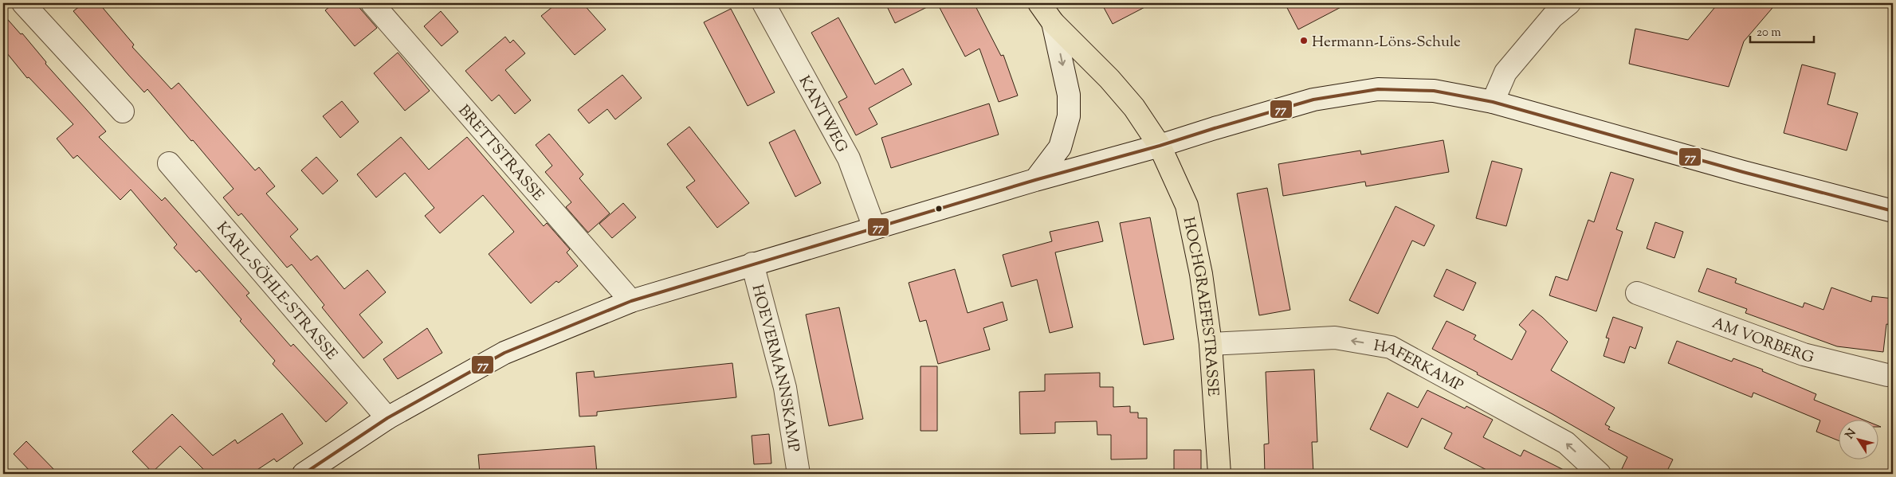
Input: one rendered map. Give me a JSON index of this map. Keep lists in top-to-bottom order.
{
  "streets": {
    "main road": ["HOCHGRAEFESTRASSE"],
    "street": [
      "KANTWEG",
      "BRETTSTRASSE",
      "KARL-SÖHLE-STRASSE",
      "AM VORBERG",
      "HAFERKAMP",
      "HOEVERMANNSKAMP"
    ]
  },
  "crossings": [
    ["HOCHGRAEFESTRASSE", "HAFERKAMP"]
  ],
  "one_way": ["HAFERKAMP"],
  "places": ["Hermann-Löns-Schule"],
  "lines": ["transit line 77"],
  "scale_bar": "20 m",
  "north": "top left"
}
